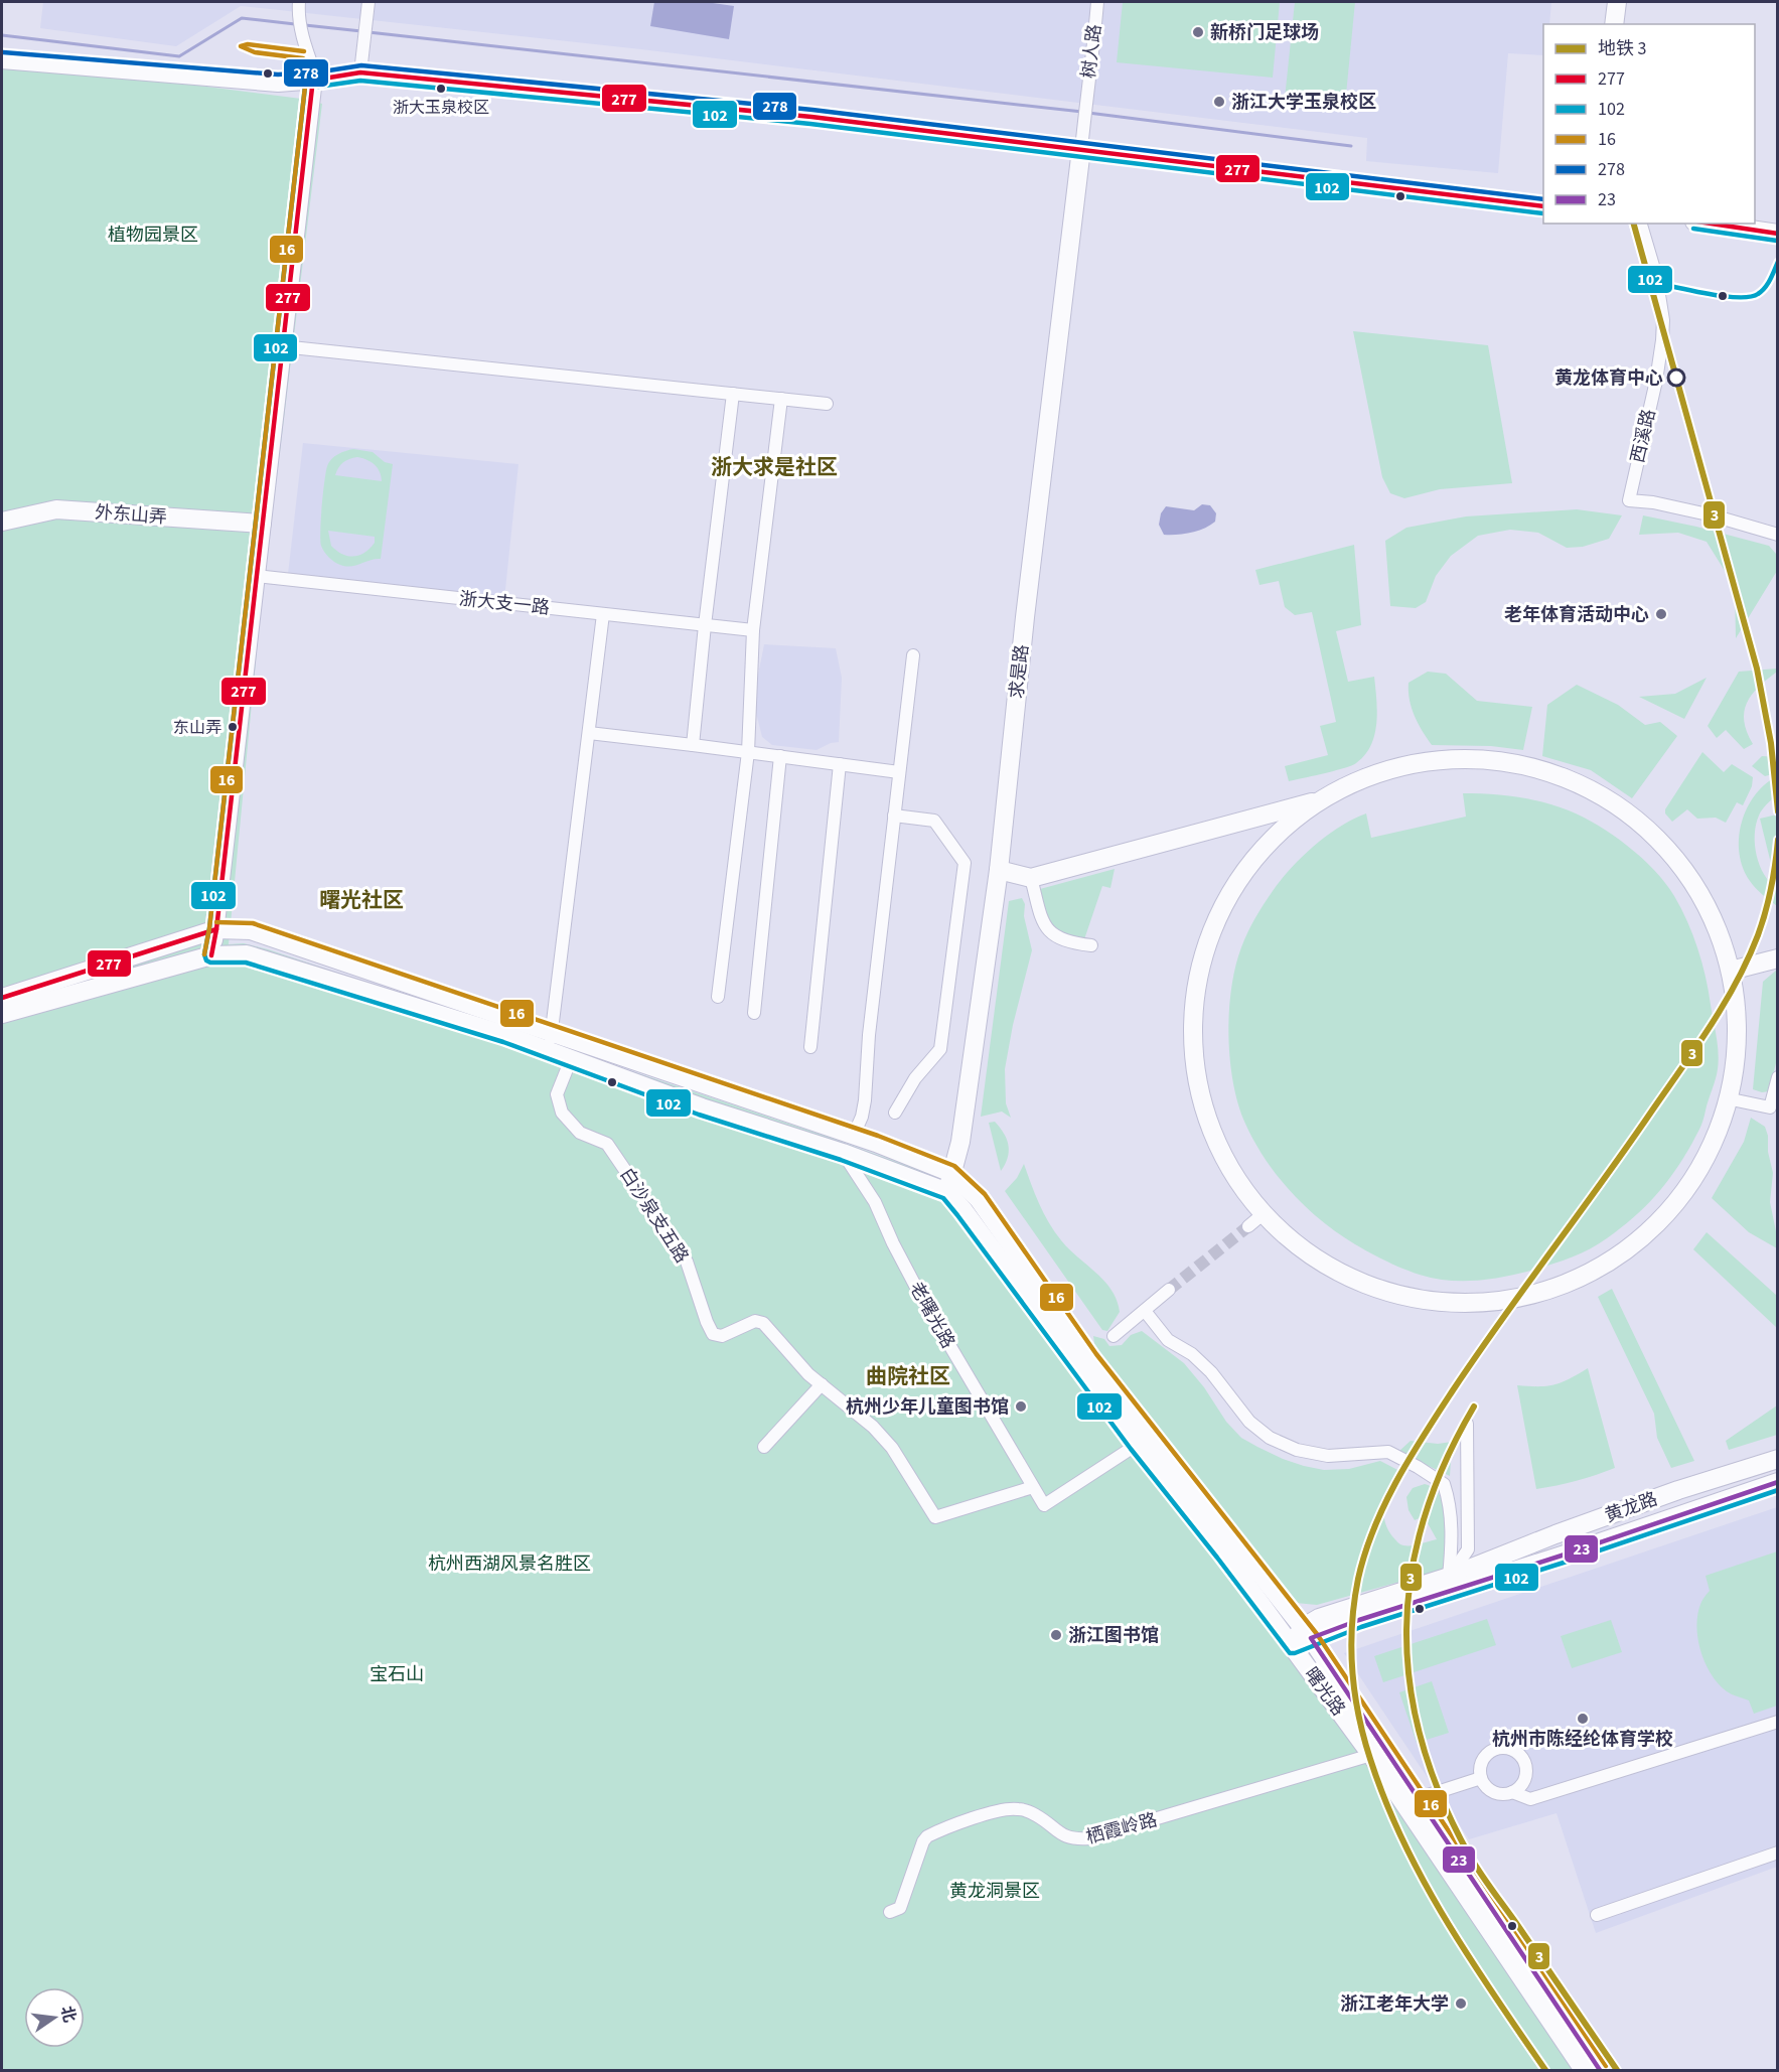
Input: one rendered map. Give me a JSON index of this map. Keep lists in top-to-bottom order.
{
  "streets": {
    "main road": [
      "外东山弄",
      "求是路",
      "黄龙路",
      "曙光路"
    ],
    "street": [
      "树人路",
      "西溪路",
      "浙大支一路",
      "白沙泉支五路",
      "老曙光路",
      "栖霞岭路"
    ]
  },
  "crossings": [
    ["求是路", "曙光路"],
    ["白沙泉支五路", "曙光路"],
    ["老曙光路", "曙光路"],
    ["黄龙路", "曙光路"],
    ["曙光路", "栖霞岭路"]
  ],
  "districts": ["浙大求是社区", "曙光社区", "曲院社区"],
  "parks": [
    "植物园景区",
    "杭州西湖风景名胜区",
    "宝石山",
    "黄龙洞景区"
  ],
  "places": [
    "新桥门足球场",
    "浙大玉泉校区",
    "浙江大学玉泉校区",
    "黄龙体育中心",
    "老年体育活动中心",
    "东山弄",
    "杭州少年儿童图书馆",
    "浙江图书馆",
    "杭州市陈经纶体育学校",
    "浙江老年大学"
  ],
  "lines": [
    "transit line 16",
    "transit line 278",
    "transit line 277",
    "transit line 102",
    "metro line 3",
    "transit line 23"
  ],
  "legend": [
    "地铁 3",
    "277",
    "102",
    "16",
    "278",
    "23"
  ],
  "north": "right"
}
